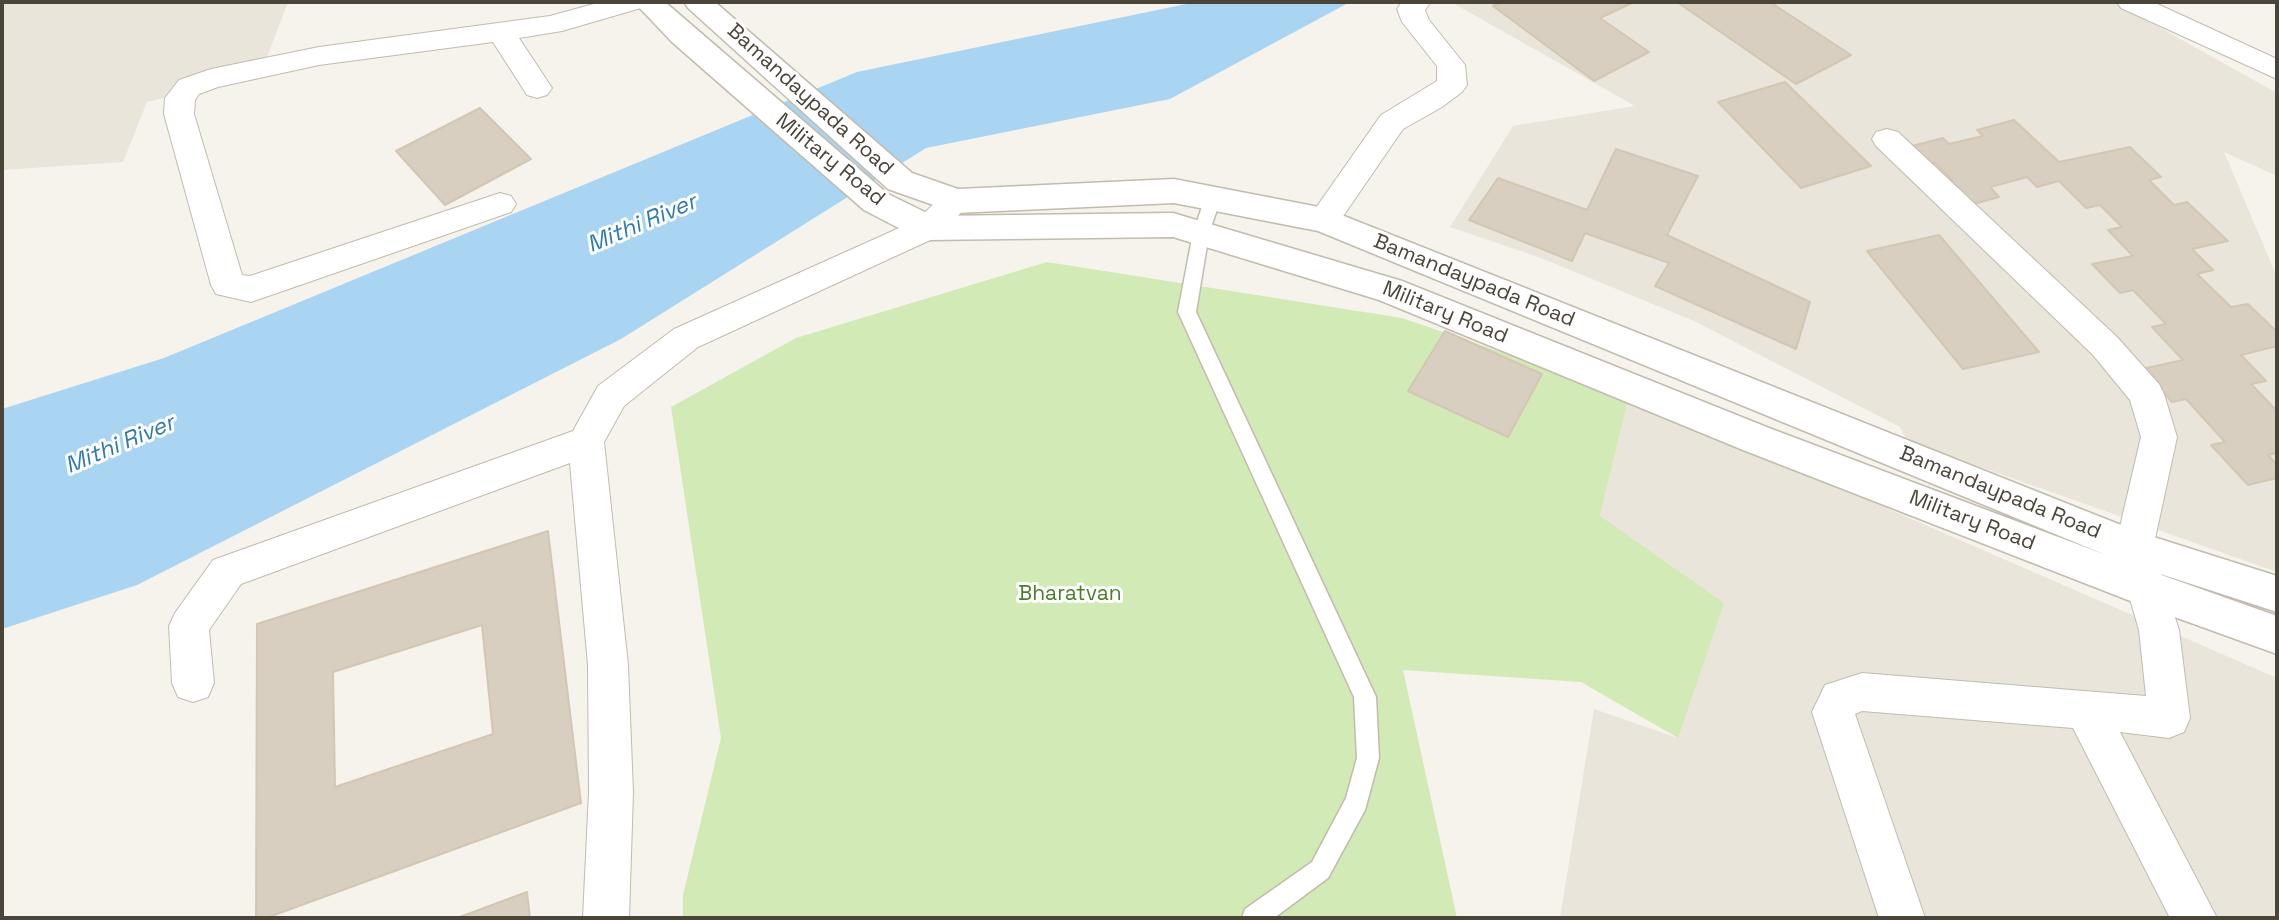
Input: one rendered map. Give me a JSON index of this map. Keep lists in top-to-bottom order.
{
  "streets": {
    "street": ["Bamandaypada Road", "Military Road"]
  },
  "crossings": [
    ["Bamandaypada Road", "Military Road"]
  ],
  "water": ["Mithi River"],
  "parks": ["Bharatvan"]
}
